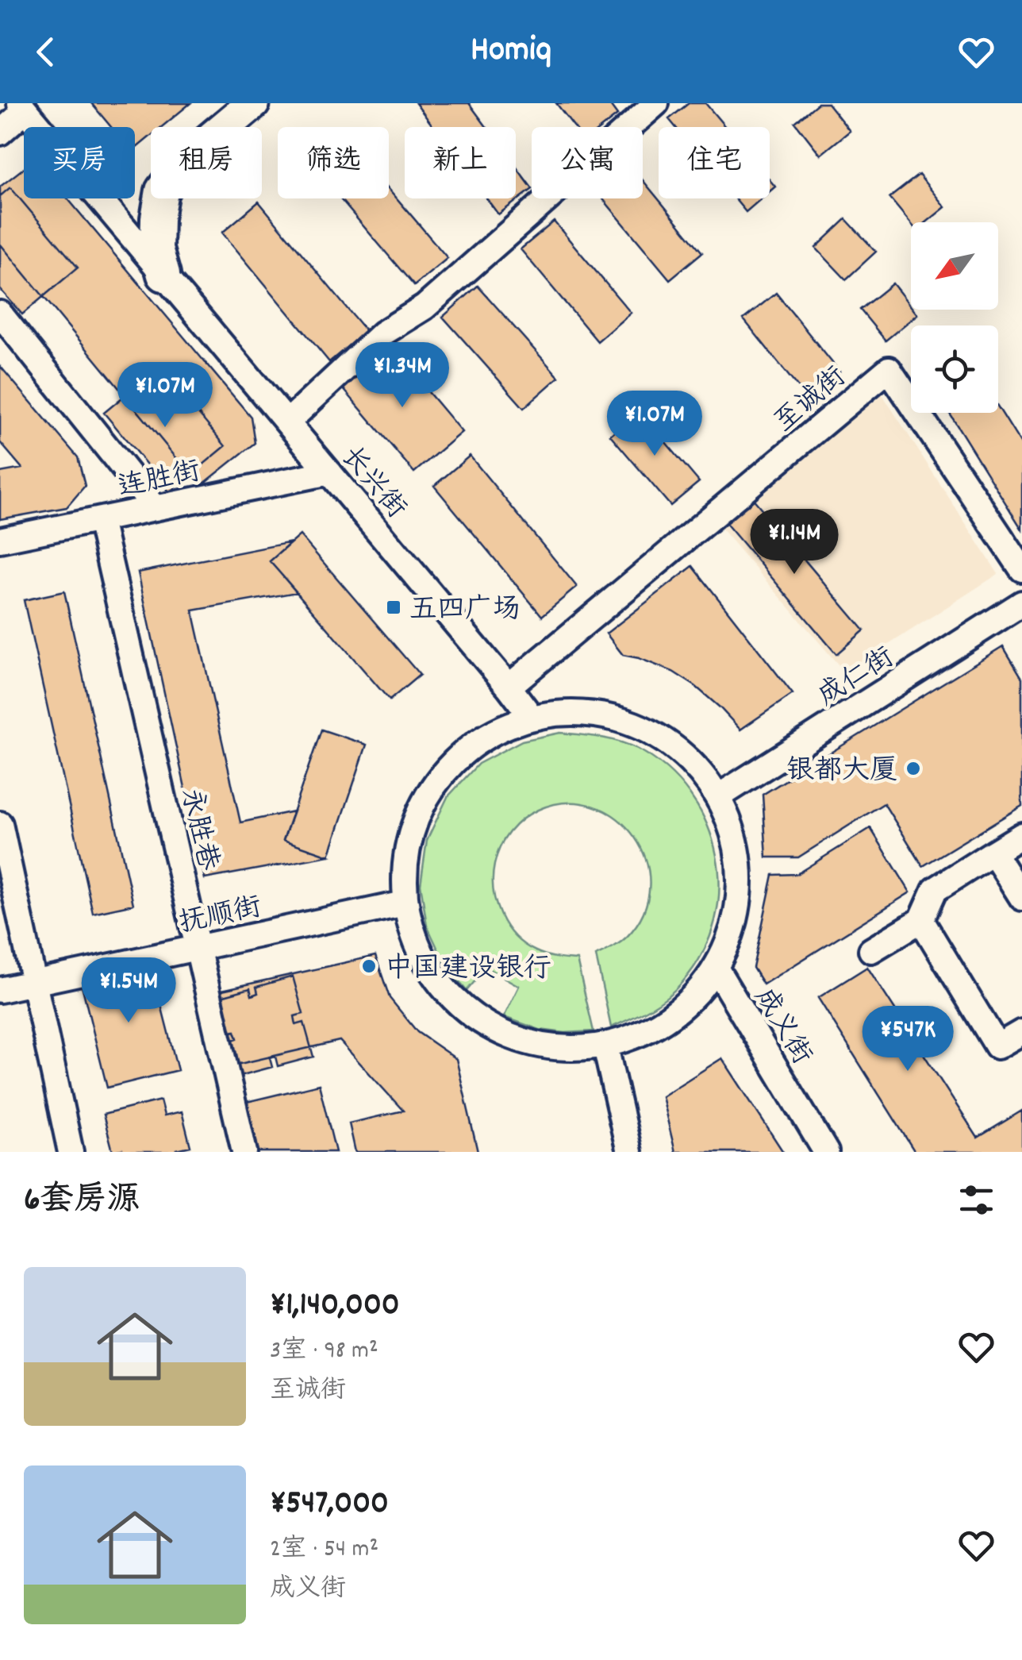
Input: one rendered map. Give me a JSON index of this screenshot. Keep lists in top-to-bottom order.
{
  "streets": {
    "street": [
      "至诚街",
      "连胜街",
      "长兴街",
      "成仁街",
      "永胜巷",
      "抚顺街",
      "成义街"
    ]
  },
  "crossings": [
    ["至诚街", "长兴街"],
    ["连胜街", "长兴街"],
    ["连胜街", "永胜巷"],
    ["永胜巷", "抚顺街"]
  ],
  "places": {
    "transit": ["五四广场"],
    "other": ["银都大厦", "中国建设银行"]
  },
  "north": "bottom left",
  "page": {
    "header": "Homiq",
    "chip": [
      "买房",
      "租房",
      "筛选",
      "新上",
      "公寓",
      "住宅"
    ],
    "price": [
      "¥1.34M",
      "¥1.07M",
      "¥1.07M",
      "¥1.14M",
      "¥1.54M",
      "¥547K"
    ],
    "heading": "6套房源",
    "list": [
      {
        "name": "¥1,140,000",
        "note": "3室 · 98 m² · 至诚街"
      },
      {
        "name": "¥547,000",
        "note": "2室 · 54 m² · 成义街"
      }
    ]
  }
}
